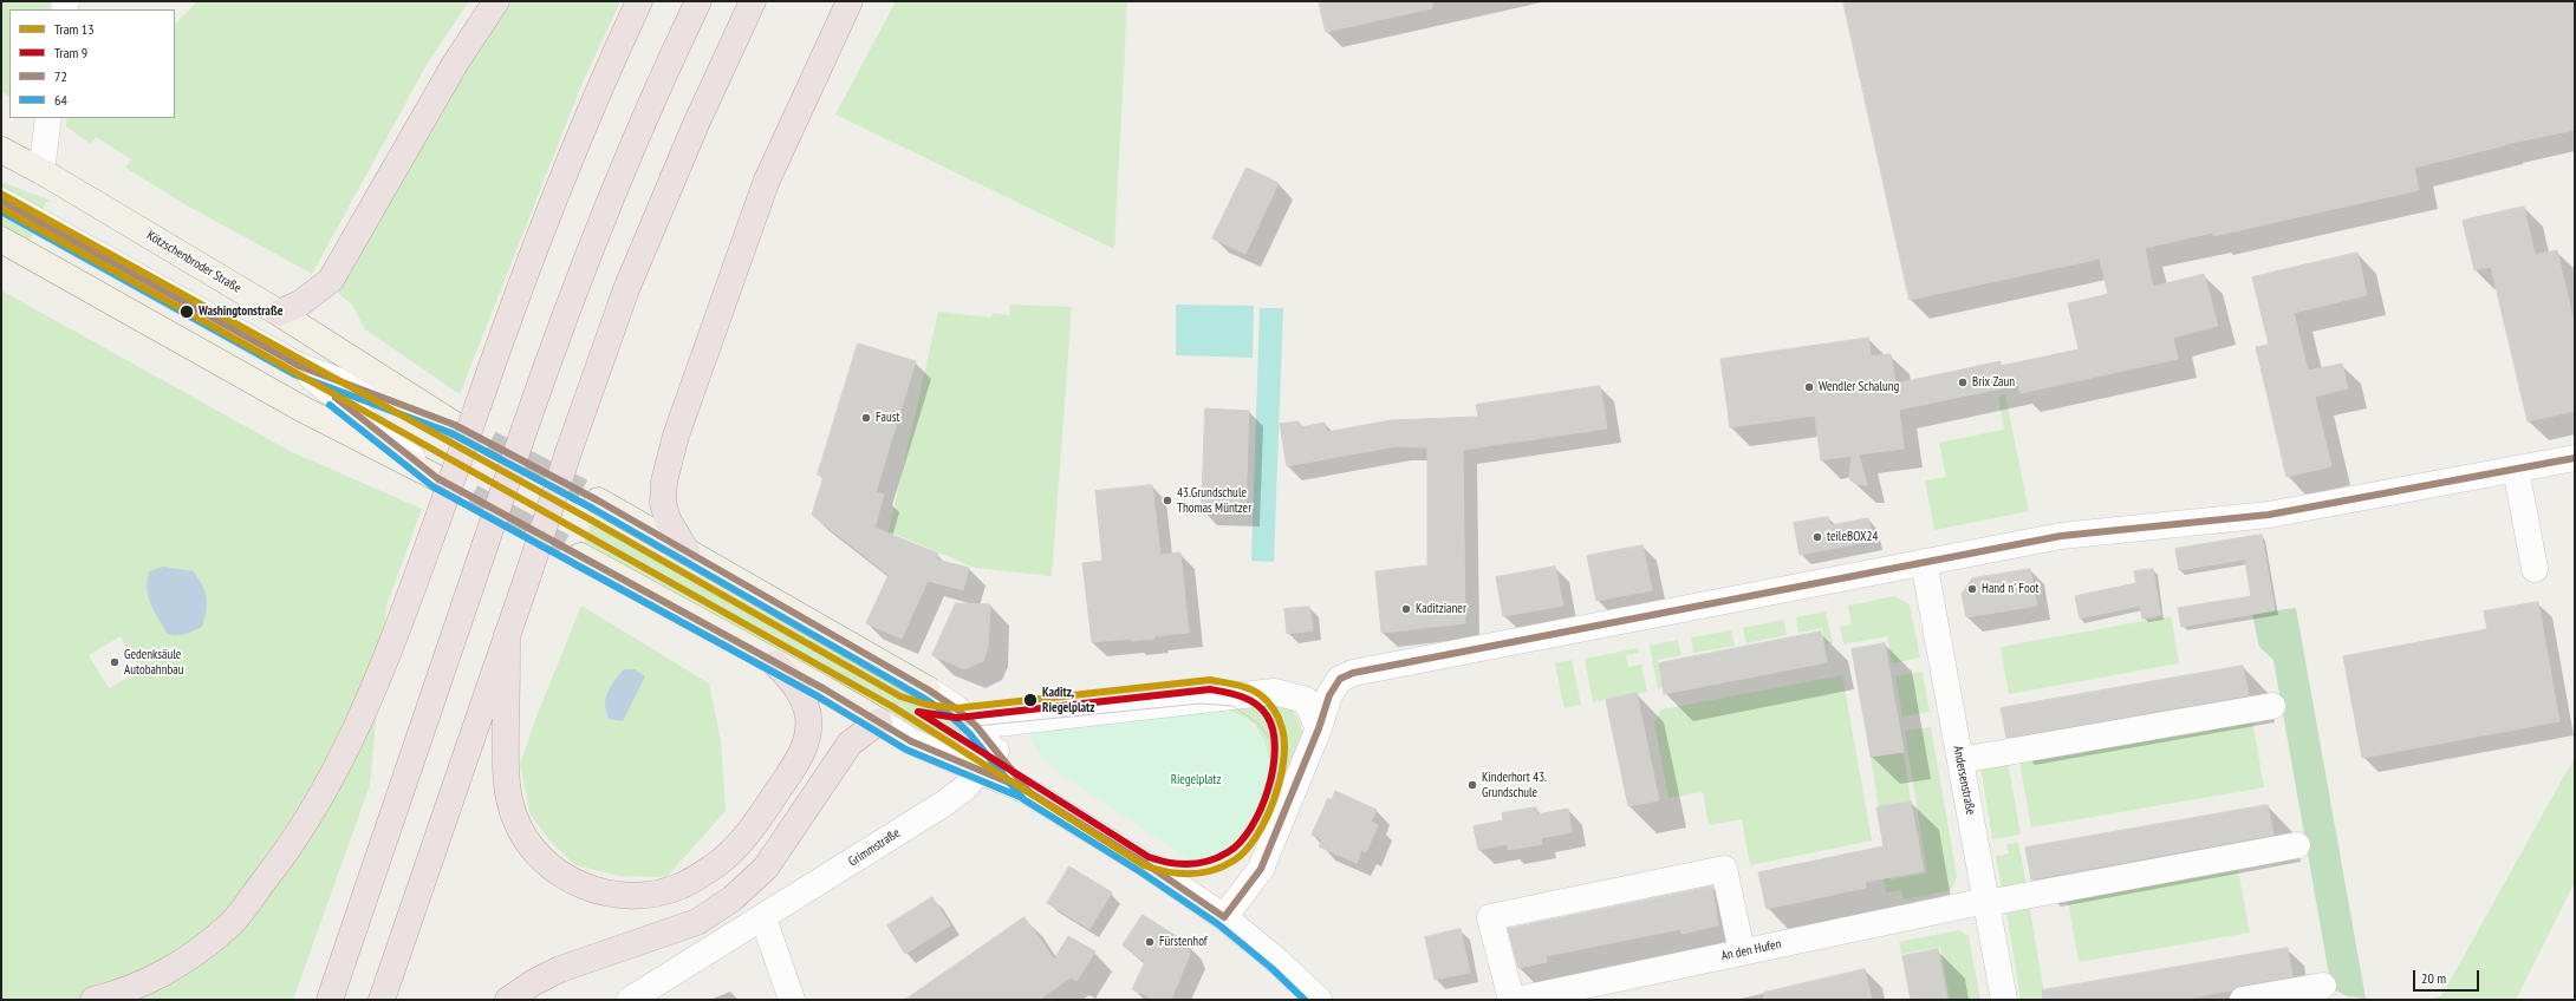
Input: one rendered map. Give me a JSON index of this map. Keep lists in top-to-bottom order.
{
  "streets": {
    "main road": ["Kötzschenbroder Straße"],
    "street": ["Andersenstraße", "Grimmstraße", "An den Hufen"]
  },
  "crossings": [
    ["Andersenstraße", "An den Hufen"]
  ],
  "parks": ["Riegelplatz"],
  "places": [
    "Washingtonstraße",
    "Brix Zaun",
    "Wendler Schalung",
    "Faust",
    "43.Grundschule Thomas Müntzer",
    "teileBOX24",
    "Hand n' Foot",
    "Kaditzianer",
    "Gedenksäule Autobahnbau",
    "Kaditz, Riegelplatz",
    "Kinderhort 43. Grundschule",
    "Fürstenhof"
  ],
  "lines": [
    "tram line 13",
    "transit line 72",
    "transit line 64",
    "tram line 9"
  ],
  "legend": [
    "Tram 13",
    "Tram 9",
    "72",
    "64"
  ],
  "scale_bar": "20 m"
}
